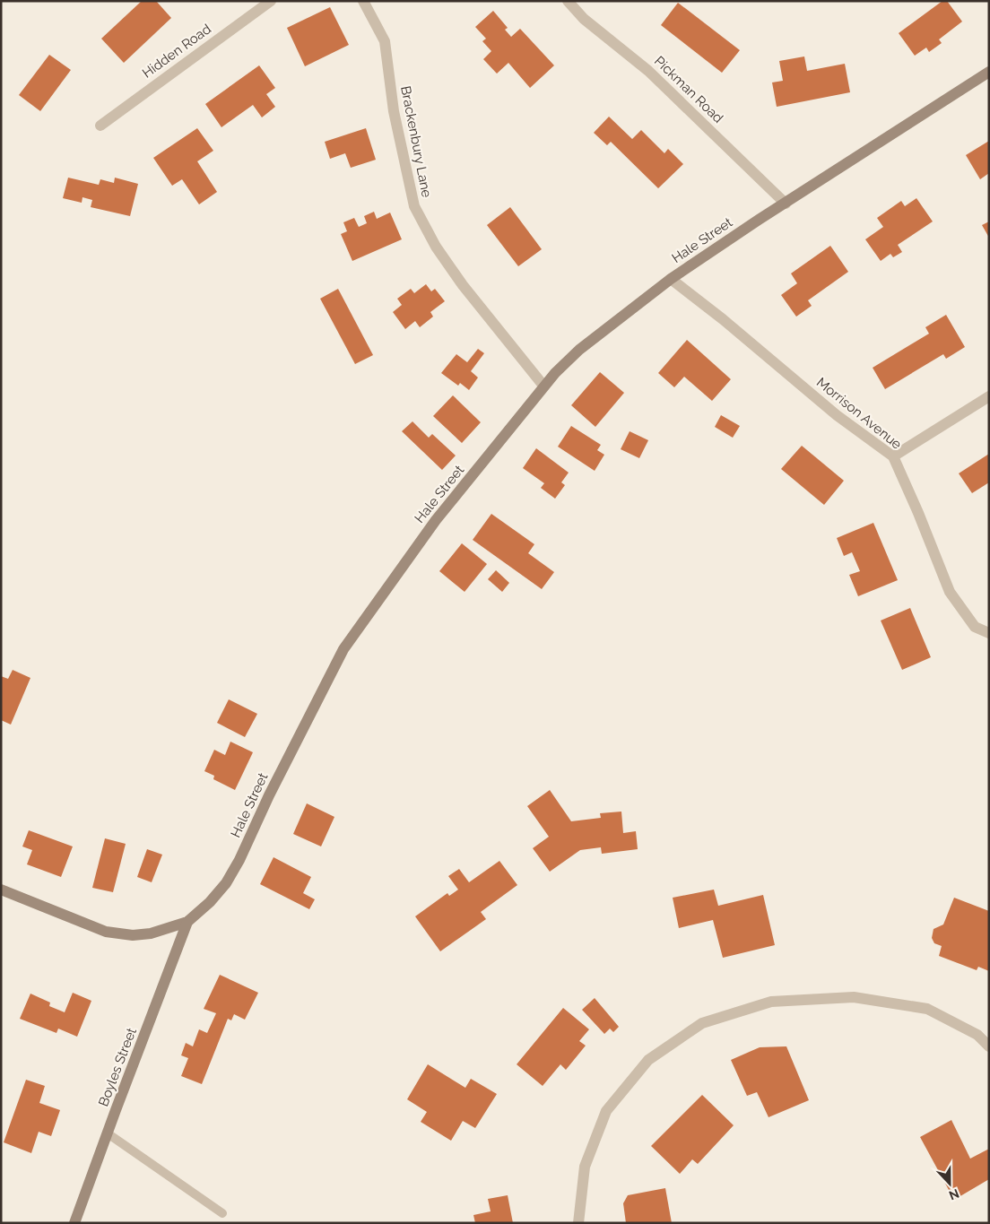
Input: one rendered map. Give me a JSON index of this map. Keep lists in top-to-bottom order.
{
  "streets": {
    "main road": ["Hale Street", "Boyles Street"],
    "street": [
      "Hidden Road",
      "Pickman Road",
      "Brackenbury Lane",
      "Morrison Avenue"
    ]
  },
  "crossings": [
    ["Pickman Road", "Hale Street"],
    ["Brackenbury Lane", "Hale Street"],
    ["Hale Street", "Morrison Avenue"],
    ["Hale Street", "Boyles Street"]
  ],
  "north": "bottom"
}
